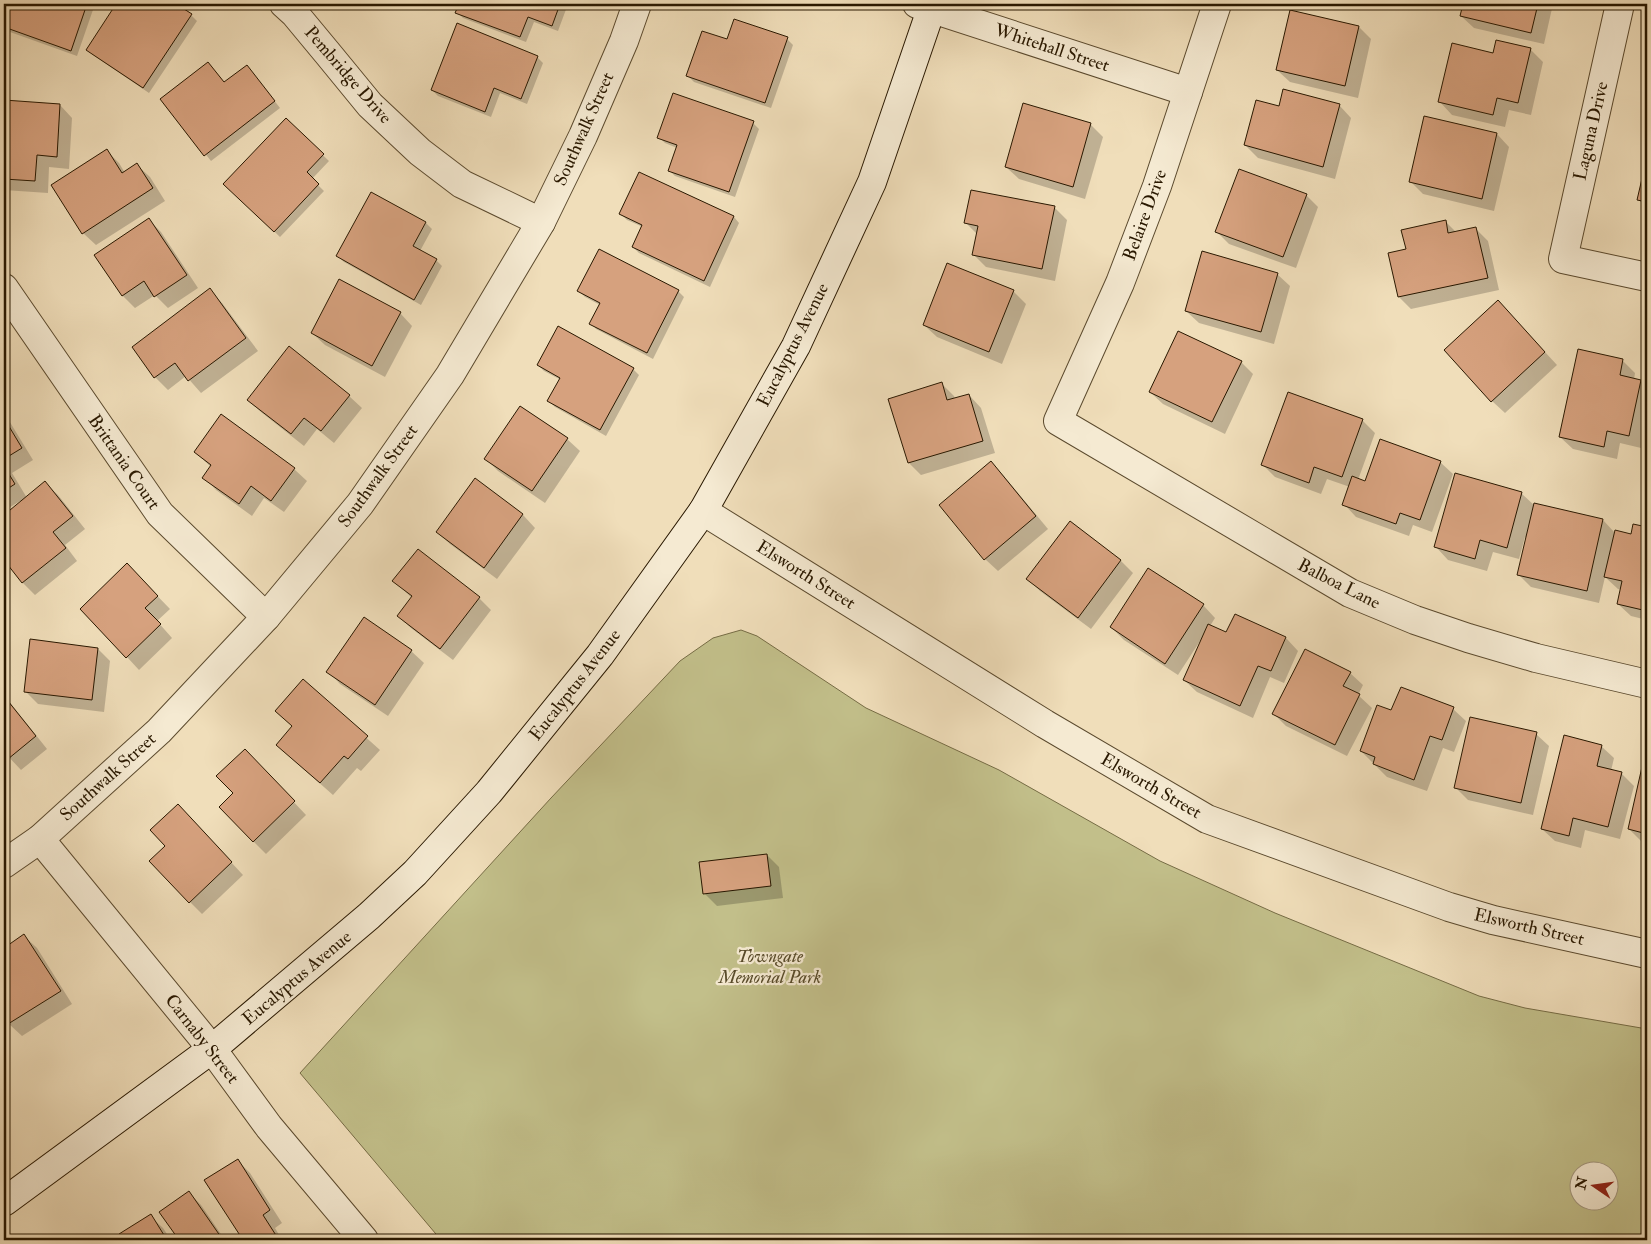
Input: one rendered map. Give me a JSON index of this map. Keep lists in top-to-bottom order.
{
  "streets": {
    "street": [
      "Whitehall Street",
      "Pembridge Drive",
      "Southwalk Street",
      "Laguna Drive",
      "Belaire Drive",
      "Eucalyptus Avenue",
      "Brittania Court",
      "Elsworth Street",
      "Balboa Lane",
      "Carnaby Street"
    ]
  },
  "crossings": [
    ["Whitehall Street", "Belaire Drive"],
    ["Whitehall Street", "Eucalyptus Avenue"],
    ["Pembridge Drive", "Southwalk Street"],
    ["Southwalk Street", "Brittania Court"],
    ["Southwalk Street", "Carnaby Street"],
    ["Belaire Drive", "Balboa Lane"],
    ["Eucalyptus Avenue", "Elsworth Street"],
    ["Eucalyptus Avenue", "Carnaby Street"]
  ],
  "parks": ["Towngate Memorial Park"],
  "north": "left"
}
